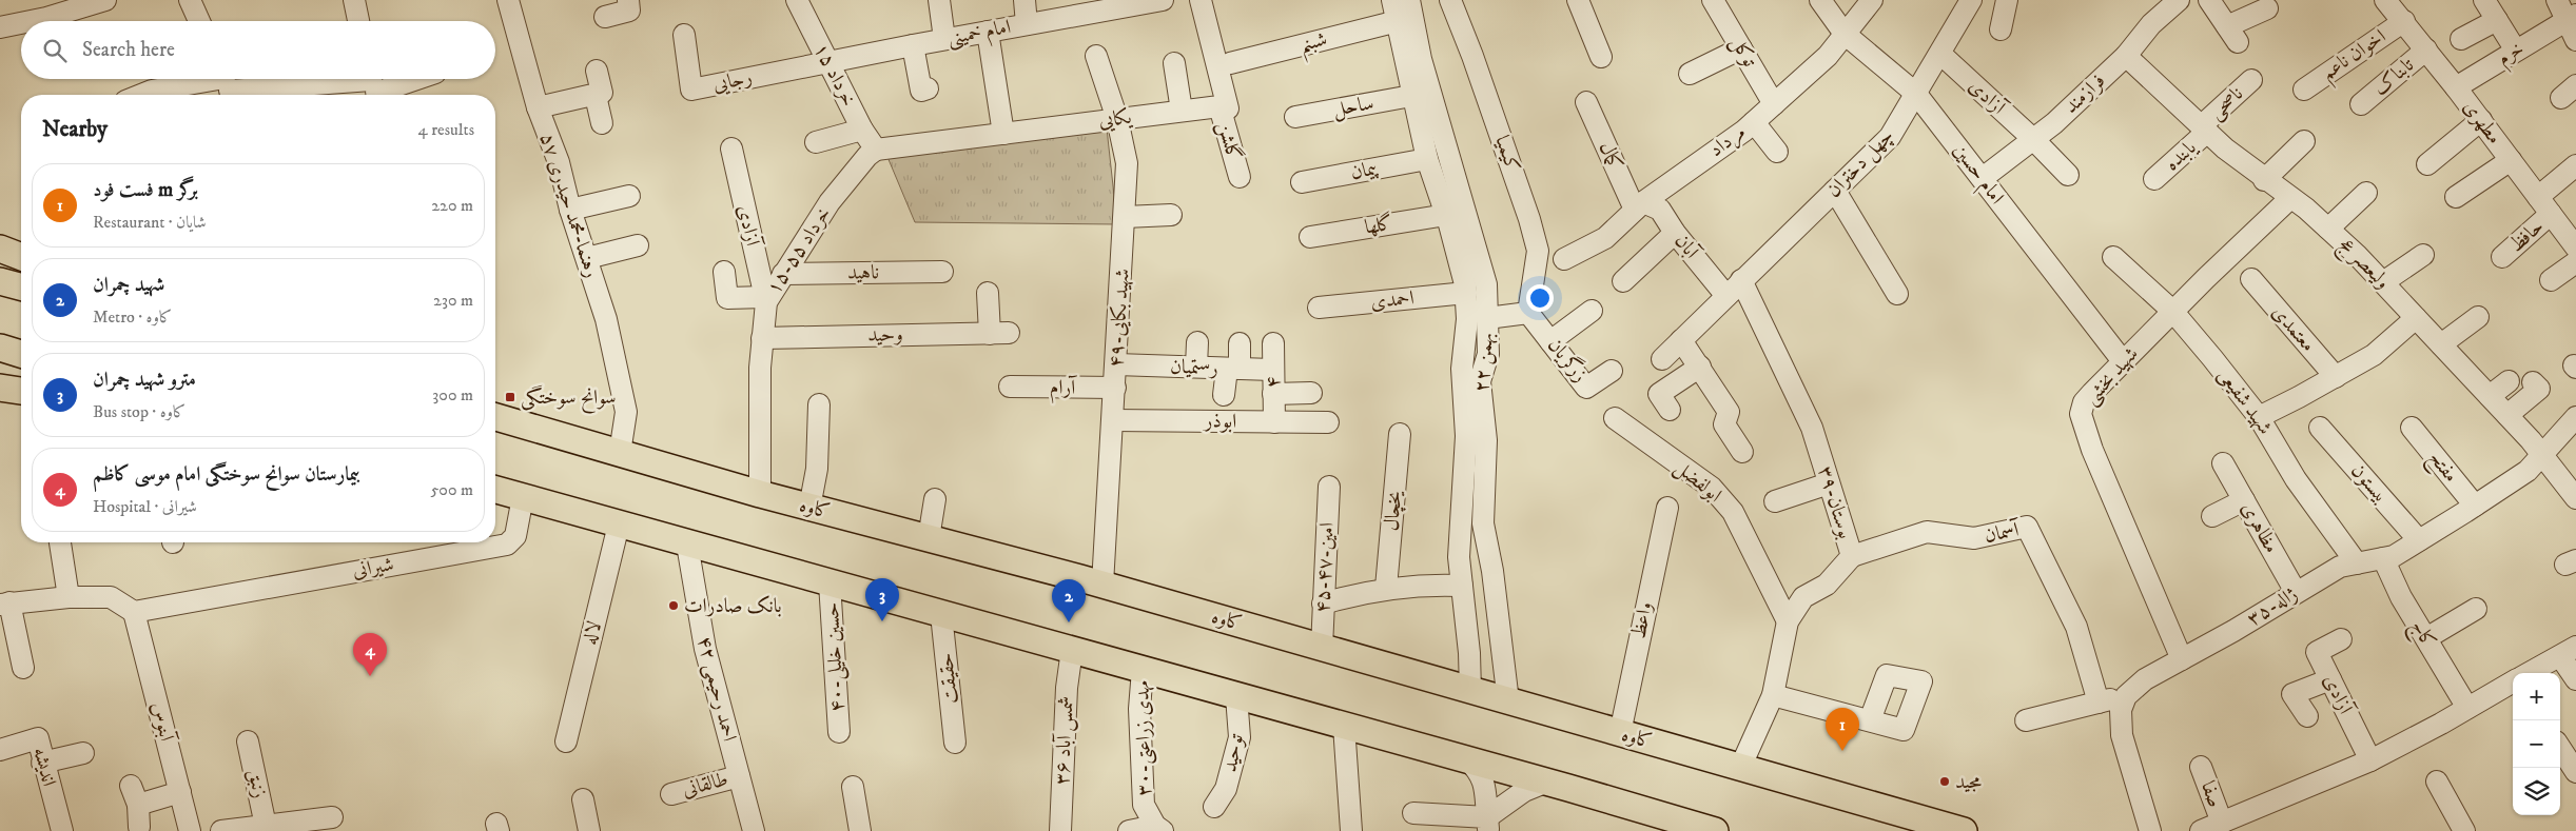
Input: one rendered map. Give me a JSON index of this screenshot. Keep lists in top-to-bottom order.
{
  "streets": {
    "main road": ["کاوه"],
    "street": [
      "امام خمینی",
      "شبنم",
      "توکل",
      "خرم",
      "اخوان ناعم",
      "۱۵ خرداد",
      "تابناک",
      "رجایی",
      "فرازمند",
      "آزادی",
      "ناصحی",
      "ساحل",
      "یکایی",
      "مطهری",
      "گلشن",
      "مرداد",
      "کیمیا",
      "کمال",
      "یابنده",
      "چهل دختران",
      "پیمان",
      "امام حسین",
      "۵۷ رهنما-محمد حیدری",
      "گلها",
      "حافظ",
      "آبان",
      "۱۵-۵۵ خرداد",
      "ولیعصر عج",
      "ناهید",
      "احمدی",
      "۴۹-شهید بکایی",
      "معتمدی",
      "وحید",
      "زرگریان",
      "۲۲ بهمن",
      "رستمیان",
      "شهید بخشی",
      "۴",
      "آرام",
      "شهید شفیعی",
      "ابوذر",
      "مفتح",
      "ابولفضل",
      "بیستون",
      "۳۹-بوستان",
      "یخچال",
      "مظاهری",
      "آسمان",
      "شیرانی",
      "۴۵-۴۷-امین",
      "۳۵-ژاله",
      "واعظ",
      "لاله",
      "کاج",
      "۴۰-حسین خلیلی",
      "حقیقت",
      "۴۲ احمد رحیمی",
      "آبنوس",
      "۳۰-مهدی زراعتی",
      "شمس آباد ۳۶",
      "توحید",
      "اندیشه",
      "زنبق",
      "طالقانی",
      "صفا"
    ]
  },
  "crossings": [
    ["امام خمینی", "۱۵ خرداد"],
    ["امام خمینی", "رجایی"],
    ["شبنم", "۲۲ بهمن"],
    ["توکل", "مرداد"],
    ["خرم", "مطهری"],
    ["اخوان ناعم", "مطهری"],
    ["۱۵ خرداد", "رجایی"],
    ["۱۵ خرداد", "یکایی"],
    ["۱۵ خرداد", "۱۵-۵۵ خرداد"],
    ["تابناک", "مطهری"],
    ["فرازمند", "آزادی"],
    ["فرازمند", "امام حسین"],
    ["فرازمند", "ولیعصر عج"],
    ["آزادی", "چهل دختران"],
    ["آزادی", "۱۵-۵۵ خرداد"],
    ["ناصحی", "یابنده"],
    ["ناصحی", "ولیعصر عج"],
    ["ساحل", "۲۲ بهمن"],
    ["یکایی", "گلشن"],
    ["یکایی", "۱۵-۵۵ خرداد"],
    ["یکایی", "۴۹-شهید بکایی"],
    ["مطهری", "حافظ"],
    ["مرداد", "کمال"],
    ["مرداد", "امام حسین"],
    ["مرداد", "آبان"],
    ["کیمیا", "زرگریان"],
    ["کمال", "آبان"],
    ["یابنده", "ولیعصر عج"],
    ["چهل دختران", "امام حسین"],
    ["چهل دختران", "۳۹-بوستان"],
    ["پیمان", "۲۲ بهمن"],
    ["امام حسین", "شهید بخشی"],
    ["۵۷ رهنما-محمد حیدری", "کاوه"],
    ["گلها", "۲۲ بهمن"],
    ["۱۵-۵۵ خرداد", "ناهید"],
    ["۱۵-۵۵ خرداد", "وحید"],
    ["۱۵-۵۵ خرداد", "کاوه"],
    ["ولیعصر عج", "شهید بخشی"],
    ["ولیعصر عج", "۳۵-ژاله"],
    ["احمدی", "۲۲ بهمن"],
    ["۴۹-شهید بکایی", "رستمیان"],
    ["۴۹-شهید بکایی", "آرام"],
    ["۴۹-شهید بکایی", "ابوذر"],
    ["۴۹-شهید بکایی", "کاوه"],
    ["۲۲ بهمن", "کاوه"],
    ["رستمیان", "۴"],
    ["شهید بخشی", "شهید شفیعی"],
    ["شهید بخشی", "۳۵-ژاله"],
    ["۴", "ابوذر"],
    ["شهید شفیعی", "۳۵-ژاله"],
    ["مفتح", "۳۵-ژاله"],
    ["ابولفضل", "۳۹-بوستان"],
    ["بیستون", "۳۵-ژاله"],
    ["۳۹-بوستان", "کاوه"],
    ["۳۹-بوستان", "آسمان"],
    ["کاوه", "۴۵-۴۷-امین"],
    ["کاوه", "واعظ"],
    ["مظاهری", "۳۵-ژاله"],
    ["شیرانی", "آبنوس"],
    ["۳۵-ژاله", "کاج"],
    ["۴۲ احمد رحیمی", "طالقانی"]
  ],
  "places": {
    "transit": ["سوانح سوختگی"],
    "other": ["بانک صادرات", "مجید"]
  },
  "page": {
    "search": "Search here",
    "heading": ["Nearby", "4 results"],
    "list": [
      {
        "mark": "1",
        "name": "فست فود m برگر",
        "note": "Restaurant · شایان",
        "value": "220 m"
      },
      {
        "mark": "2",
        "name": "شهید چمران",
        "note": "Metro · کاوه",
        "value": "230 m"
      },
      {
        "mark": "3",
        "name": "مترو شهید چمران",
        "note": "Bus stop · کاوه",
        "value": "300 m"
      },
      {
        "mark": "4",
        "name": "بیمارستان سوانح سوختگی امام موسی کاظم",
        "note": "Hospital · شیرانی",
        "value": "500 m"
      }
    ],
    "pins": [
      "3",
      "2",
      "4",
      "1"
    ],
    "map_buttons": ["+", "−"]
  }
}
